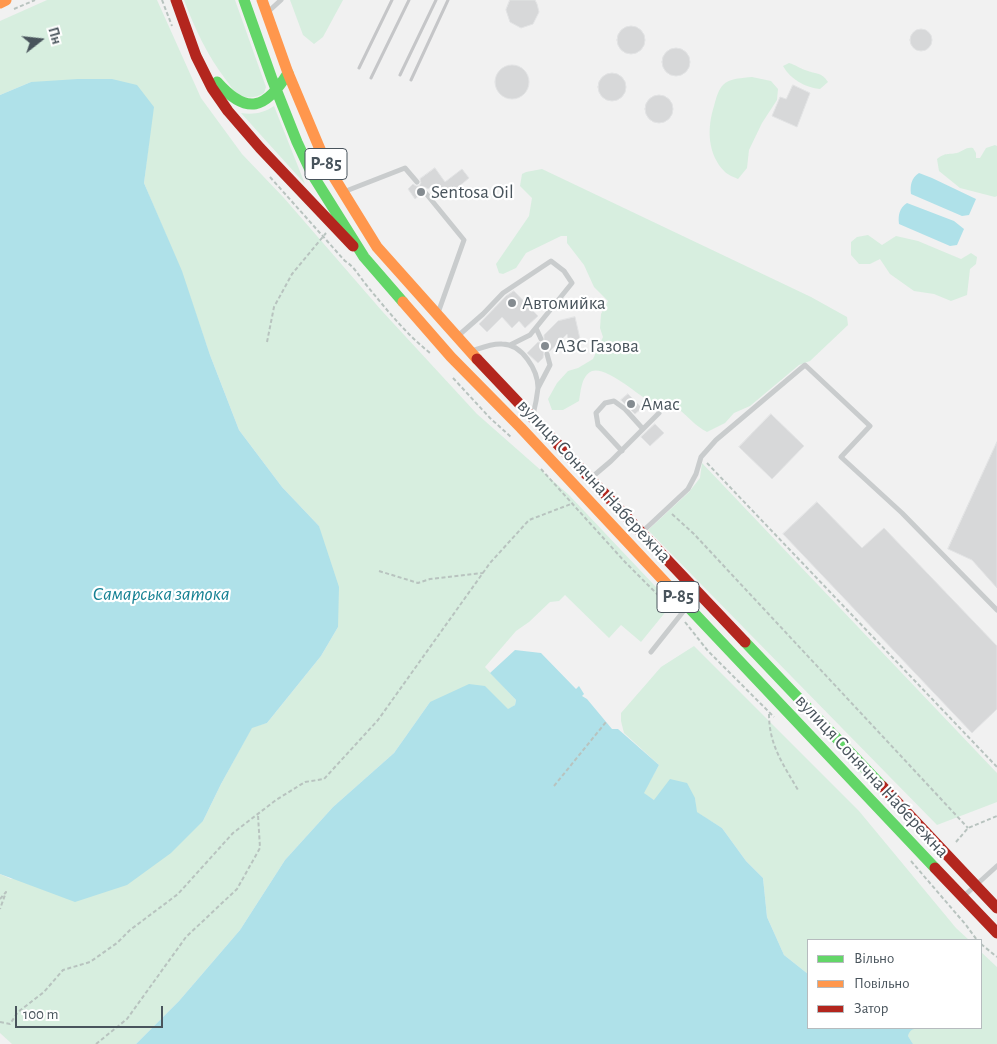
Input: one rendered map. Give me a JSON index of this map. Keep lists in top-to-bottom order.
{
  "streets": {
    "main road": ["Р-85", "вулиця Сонячна Набережна"]
  },
  "water": ["Самарська затока"],
  "places": [
    "Sentosa Oil",
    "Автомийка",
    "АЗС Газова",
    "Амас"
  ],
  "legend": ["Вільно", "Повільно", "Затор"],
  "scale_bar": "100 m",
  "north": "right"
}
